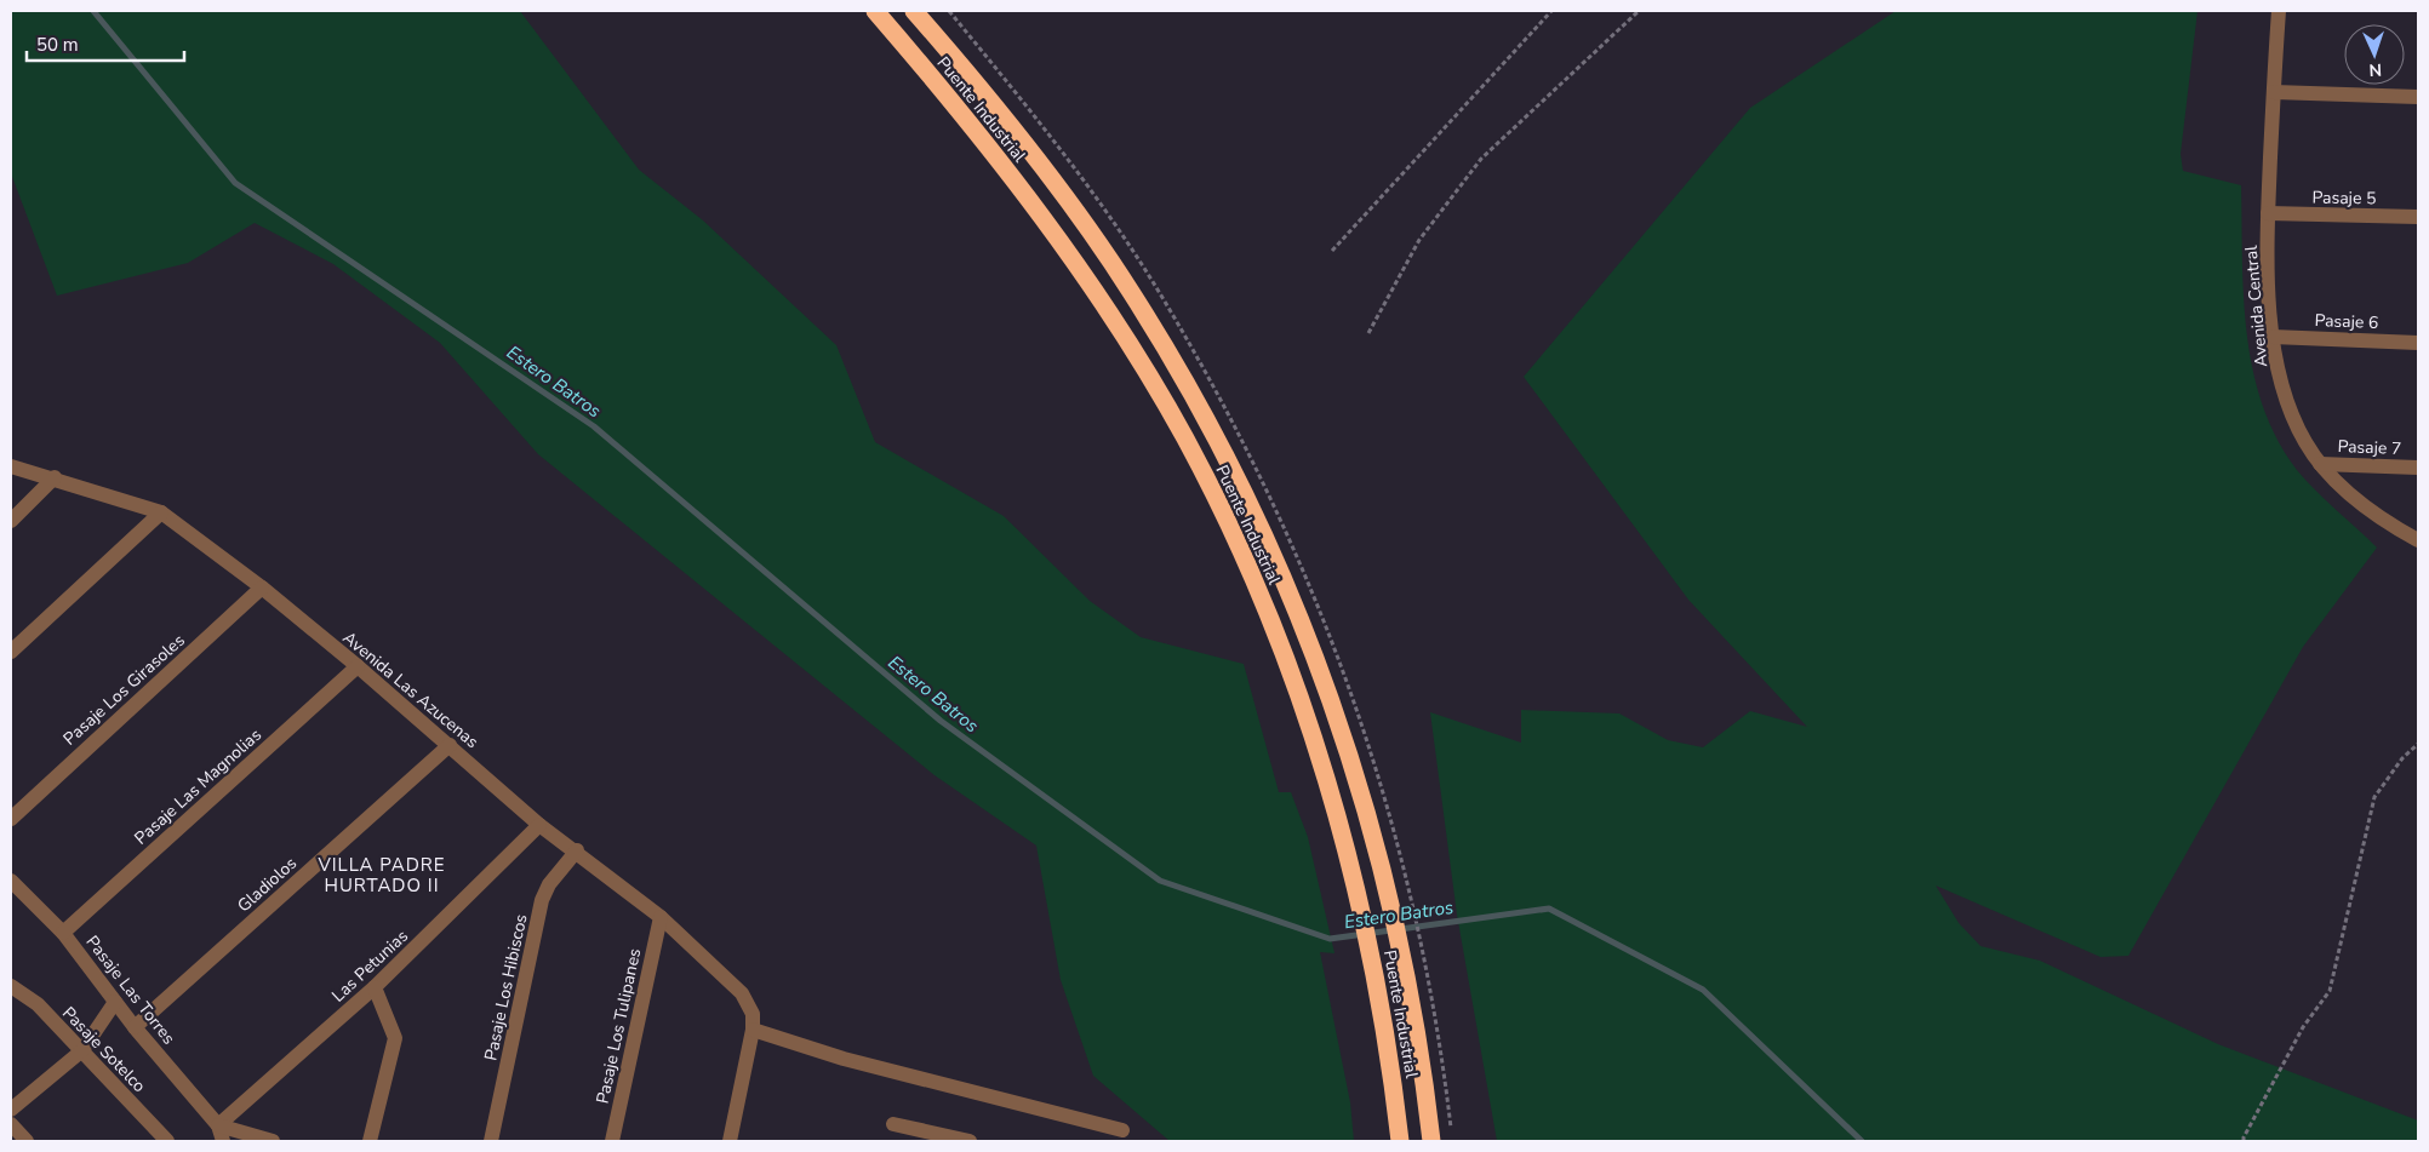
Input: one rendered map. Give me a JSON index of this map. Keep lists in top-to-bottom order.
{
  "streets": {
    "highway": ["Puente Industrial"],
    "street": [
      "Pasaje 5",
      "Avenida Central",
      "Pasaje 6",
      "Pasaje 7",
      "Pasaje Los Girasoles",
      "Avenida Las Azucenas",
      "Pasaje Las Magnolias",
      "Gladiolos",
      "Las Petunias",
      "Pasaje Los Hibiscos",
      "Pasaje Las Torres",
      "Pasaje Los Tulipanes",
      "Pasaje Sotelco"
    ]
  },
  "crossings": [
    ["Pasaje 5", "Avenida Central"],
    ["Avenida Central", "Pasaje 6"],
    ["Avenida Central", "Pasaje 7"],
    ["Pasaje Los Girasoles", "Avenida Las Azucenas"],
    ["Avenida Las Azucenas", "Pasaje Las Magnolias"],
    ["Avenida Las Azucenas", "Gladiolos"],
    ["Avenida Las Azucenas", "Las Petunias"],
    ["Avenida Las Azucenas", "Pasaje Los Hibiscos"],
    ["Avenida Las Azucenas", "Pasaje Los Tulipanes"],
    ["Pasaje Las Magnolias", "Pasaje Las Torres"],
    ["Gladiolos", "Pasaje Las Torres"],
    ["Las Petunias", "Pasaje Las Torres"]
  ],
  "districts": ["VILLA PADRE HURTADO II"],
  "water": ["Estero Batros"],
  "scale_bar": "50 m",
  "north": "bottom"
}
